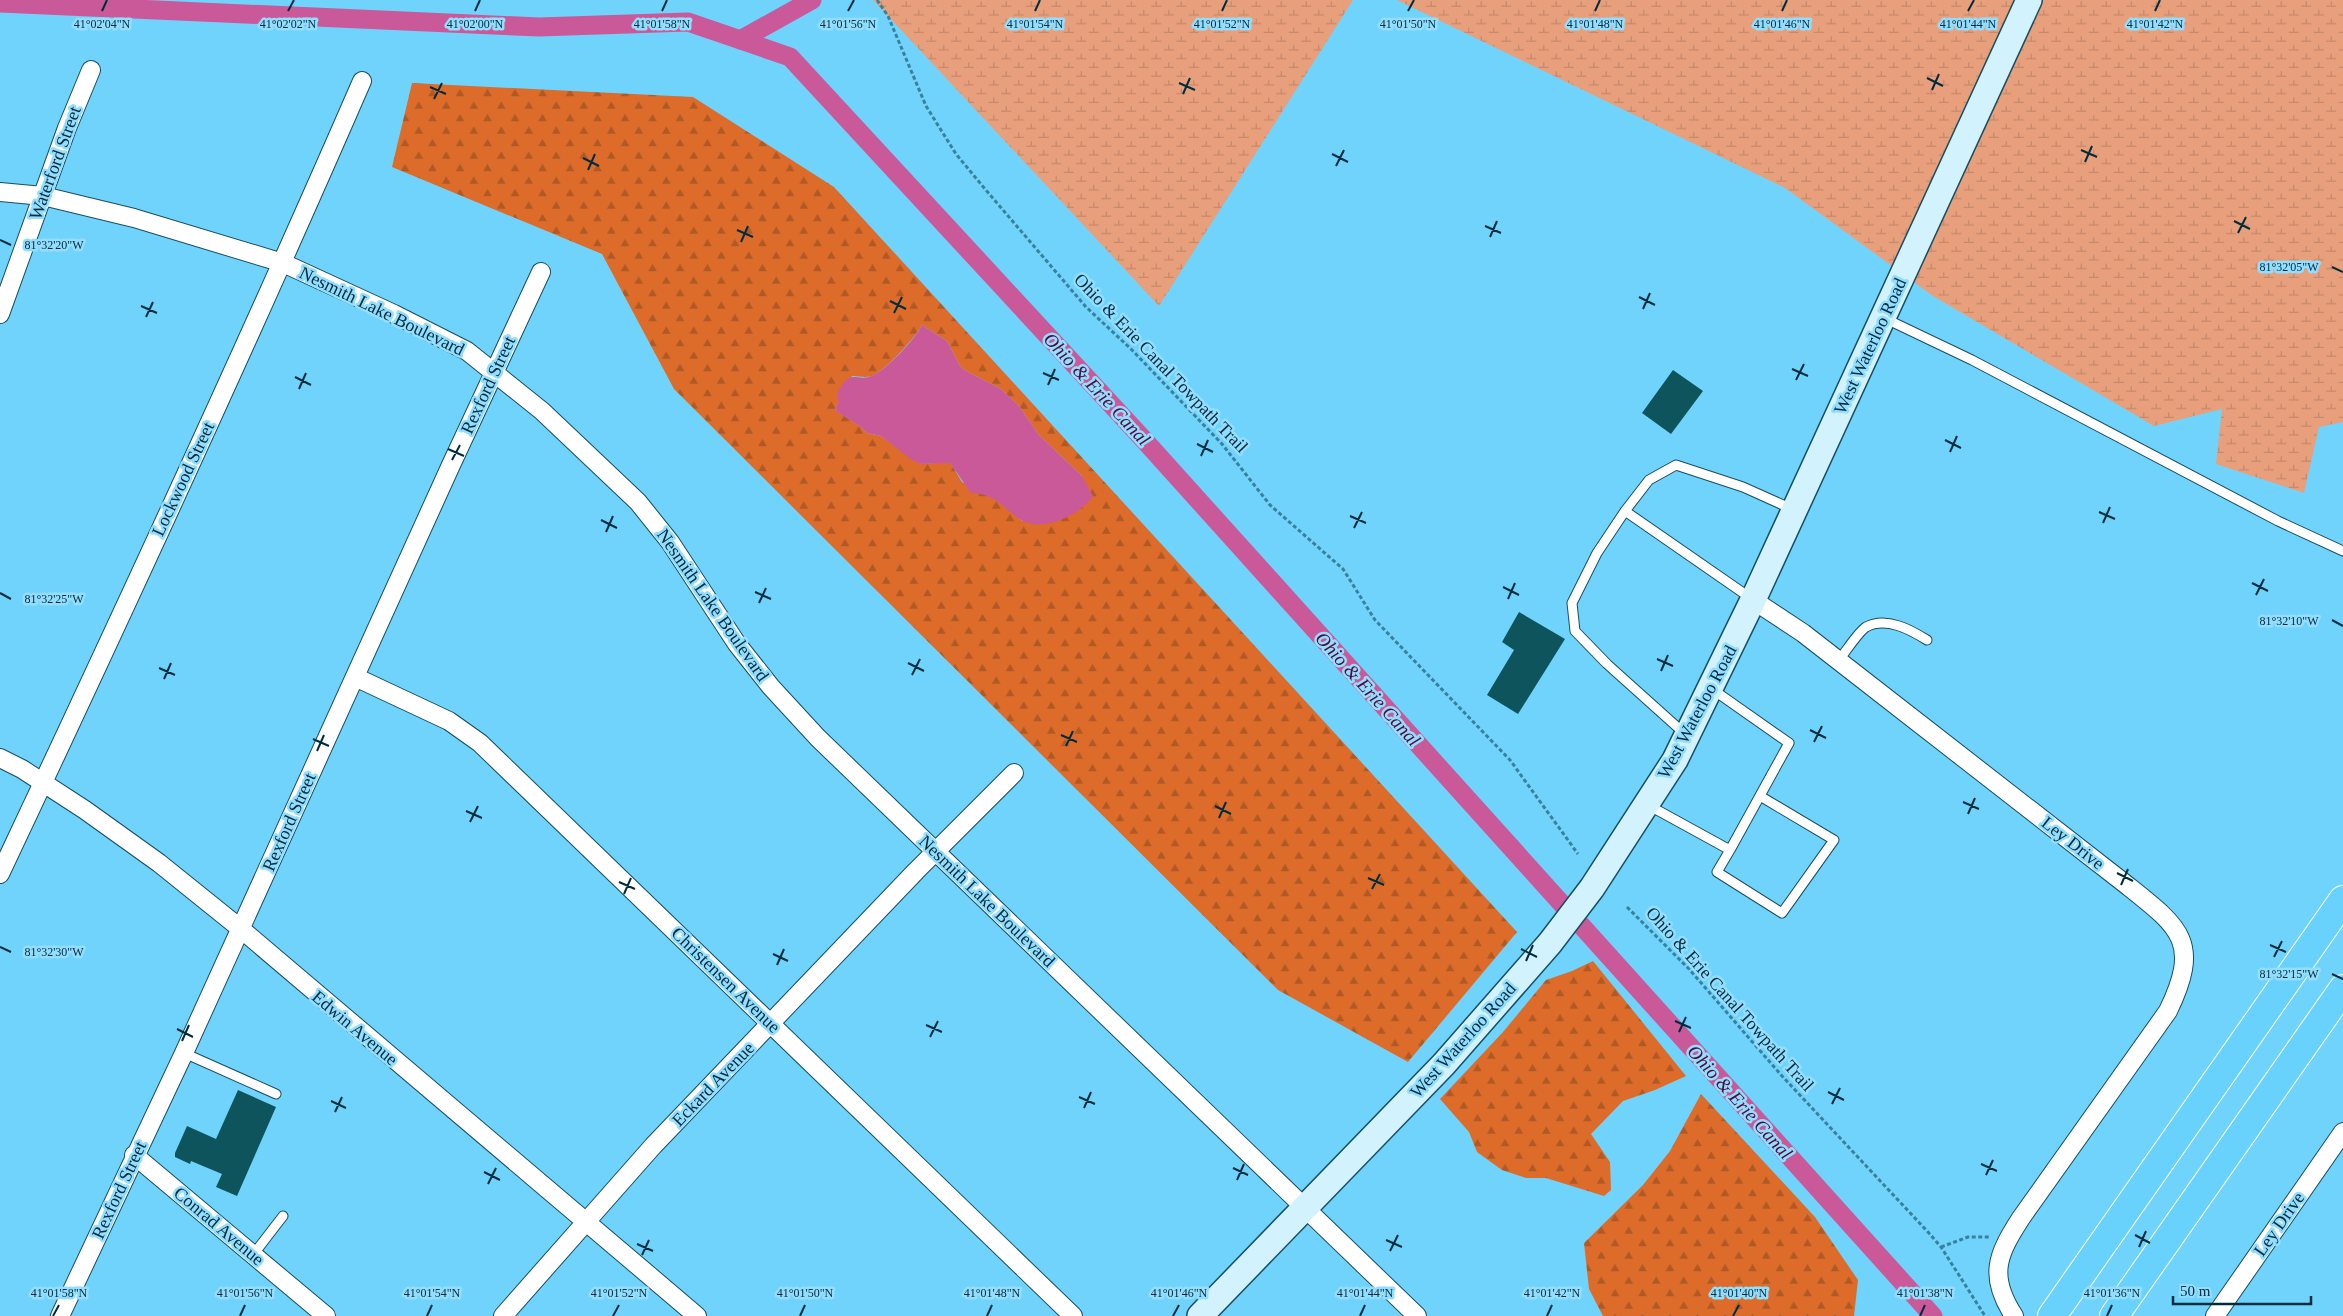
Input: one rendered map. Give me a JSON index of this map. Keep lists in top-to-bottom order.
{
  "streets": {
    "main road": ["West Waterloo Road"],
    "street": [
      "Waterford Street",
      "Nesmith Lake Boulevard",
      "Rexford Street",
      "Lockwood Street",
      "Ley Drive",
      "Christensen Avenue",
      "Edwin Avenue",
      "Eckard Avenue",
      "Conrad Avenue"
    ],
    "path": ["Ohio & Erie Canal Towpath Trail"]
  },
  "crossings": [
    ["Waterford Street", "Nesmith Lake Boulevard"],
    ["Nesmith Lake Boulevard", "West Waterloo Road"],
    ["Nesmith Lake Boulevard", "Rexford Street"],
    ["Nesmith Lake Boulevard", "Lockwood Street"],
    ["Nesmith Lake Boulevard", "Eckard Avenue"],
    ["West Waterloo Road", "Ley Drive"],
    ["Rexford Street", "Christensen Avenue"],
    ["Rexford Street", "Edwin Avenue"],
    ["Rexford Street", "Conrad Avenue"],
    ["Lockwood Street", "Edwin Avenue"],
    ["Christensen Avenue", "Eckard Avenue"],
    ["Edwin Avenue", "Eckard Avenue"]
  ],
  "water": ["Ohio & Erie Canal"],
  "scale_bar": "50 m",
  "coordinates": [
    "41°02'04\"N",
    "41°02'02\"N",
    "41°02'00\"N",
    "41°01'58\"N",
    "41°01'56\"N",
    "41°01'54\"N",
    "41°01'52\"N",
    "41°01'50\"N",
    "41°01'48\"N",
    "41°01'46\"N",
    "41°01'44\"N",
    "41°01'42\"N",
    "81°32'20\"W",
    "81°32'05\"W",
    "81°32'25\"W",
    "81°32'10\"W",
    "81°32'30\"W",
    "81°32'15\"W",
    "41°01'40\"N",
    "41°01'38\"N",
    "41°01'36\"N"
  ]
}
